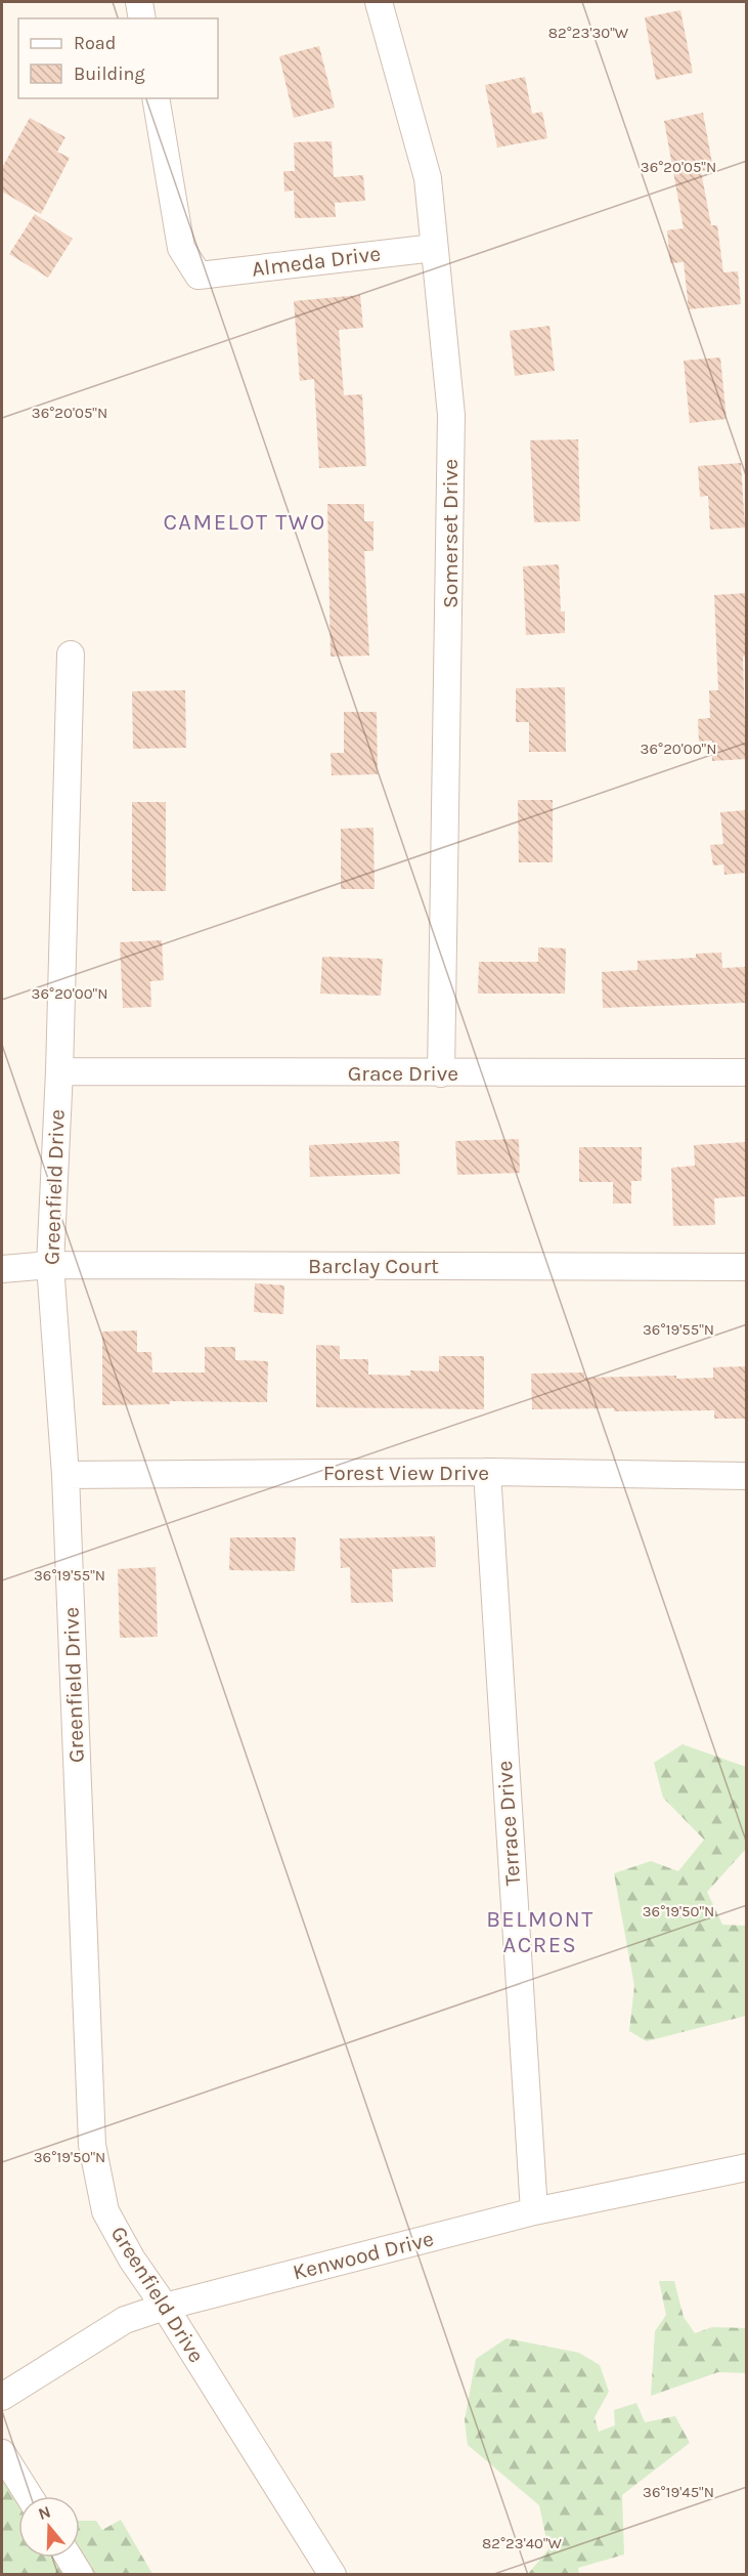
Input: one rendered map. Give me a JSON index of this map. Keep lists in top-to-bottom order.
{
  "streets": {
    "street": [
      "Almeda Drive",
      "Somerset Drive",
      "Grace Drive",
      "Greenfield Drive",
      "Barclay Court",
      "Forest View Drive",
      "Terrace Drive",
      "Kenwood Drive"
    ]
  },
  "crossings": [
    ["Almeda Drive", "Somerset Drive"],
    ["Somerset Drive", "Grace Drive"],
    ["Grace Drive", "Greenfield Drive"],
    ["Greenfield Drive", "Barclay Court"],
    ["Greenfield Drive", "Forest View Drive"],
    ["Greenfield Drive", "Kenwood Drive"],
    ["Forest View Drive", "Terrace Drive"],
    ["Terrace Drive", "Kenwood Drive"]
  ],
  "districts": ["CAMELOT TWO", "BELMONT ACRES"],
  "legend": ["Road", "Building"],
  "north": "top",
  "coordinates": [
    "82°23'30\"W",
    "36°20'05\"N",
    "36°20'00\"N",
    "36°19'55\"N",
    "36°19'50\"N",
    "36°19'45\"N",
    "82°23'40\"W"
  ]
}
